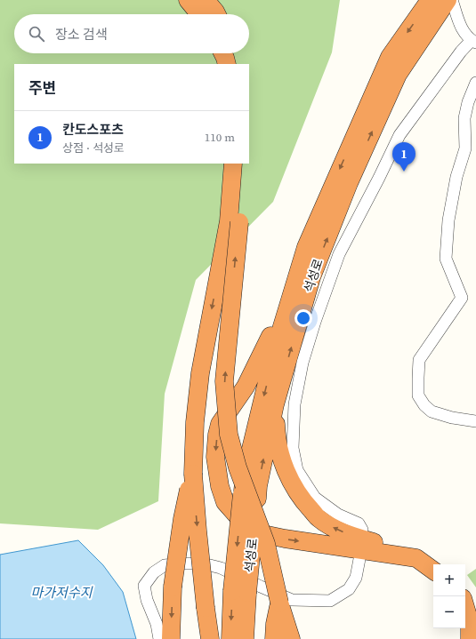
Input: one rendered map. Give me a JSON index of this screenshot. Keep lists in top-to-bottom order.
{
  "streets": {
    "highway": ["석성로"]
  },
  "water": ["마가저수지"],
  "page": {
    "search": "장소 검색",
    "heading": "주변",
    "list": [
      {
        "mark": "1",
        "name": "칸도스포츠",
        "note": "상점 · 석성로",
        "value": "110 m"
      }
    ],
    "pins": "1",
    "map_buttons": ["+", "−"]
  }
}
